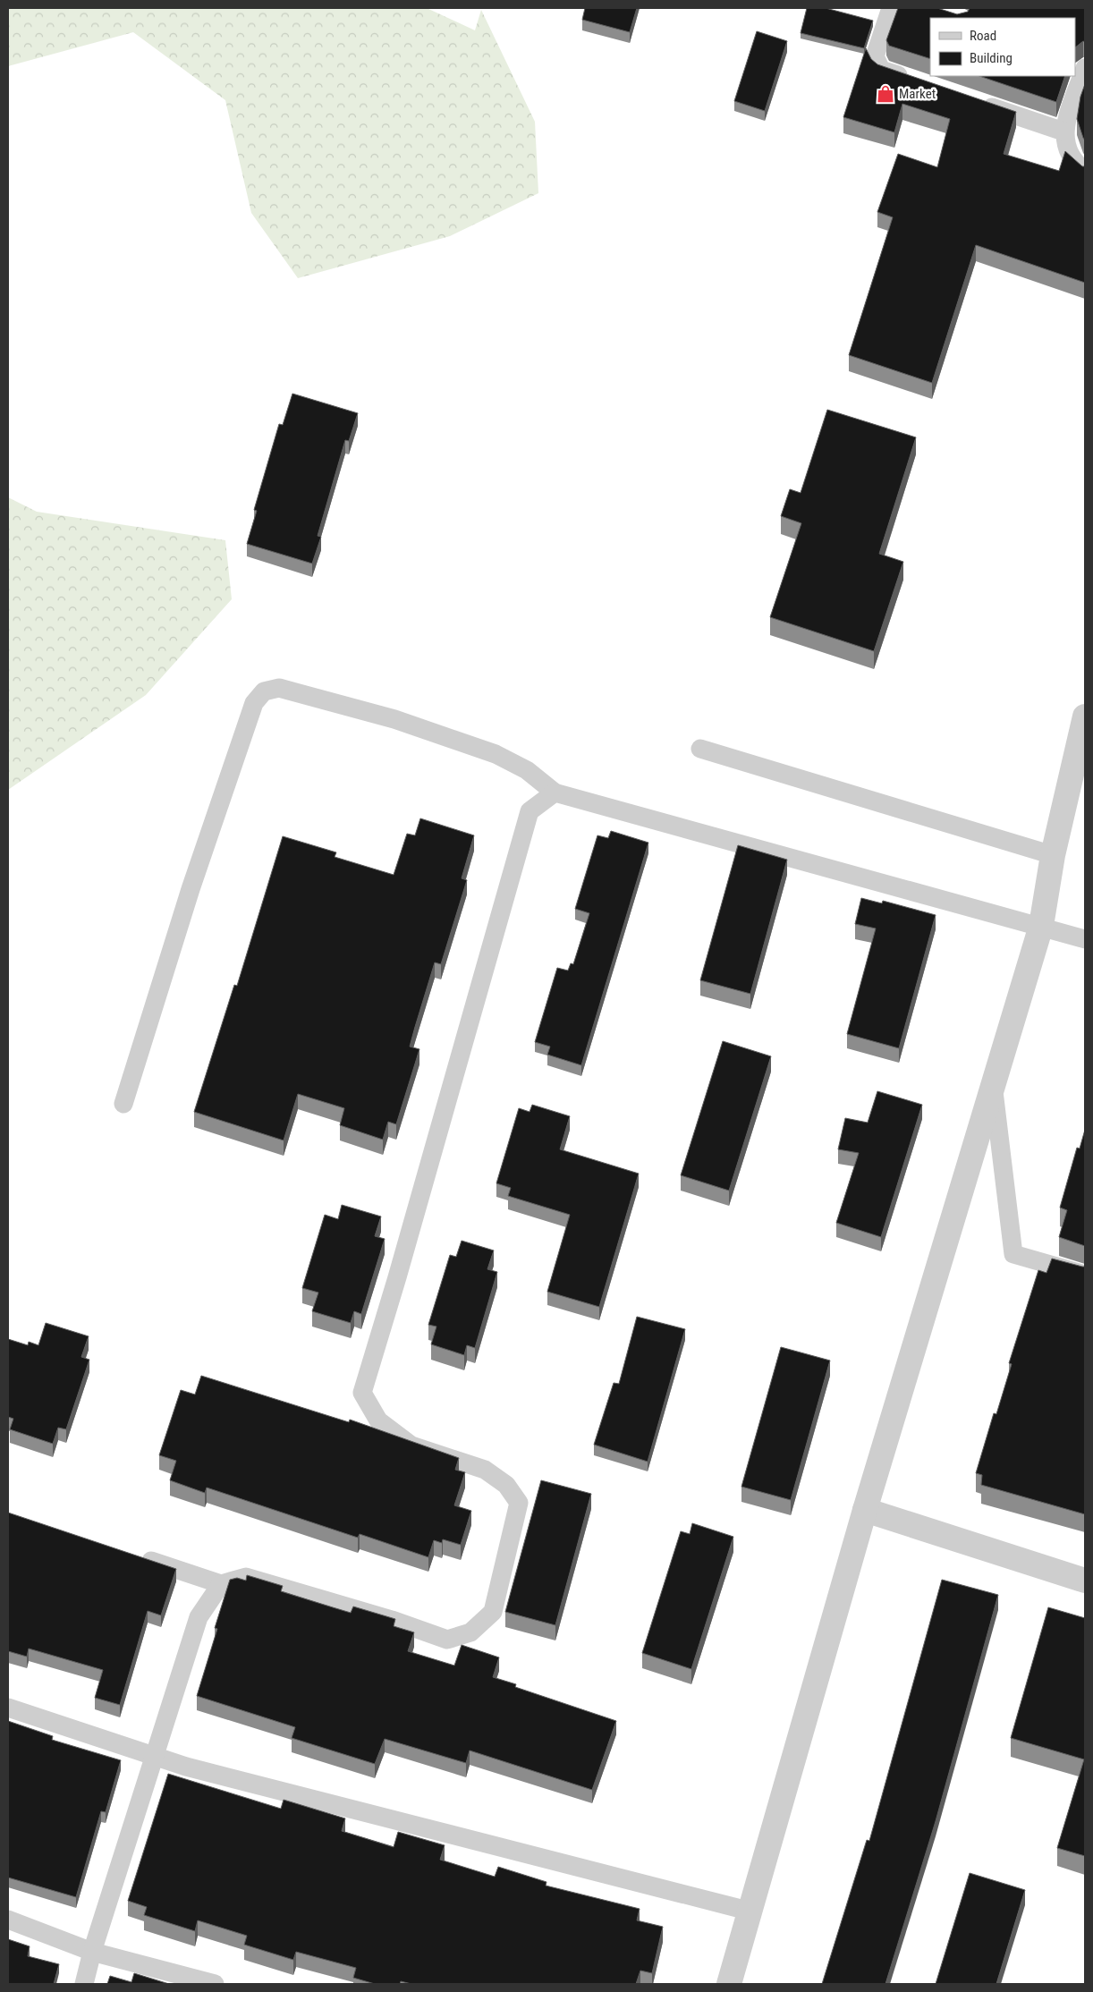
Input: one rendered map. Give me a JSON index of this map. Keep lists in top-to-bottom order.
{
  "places": {
    "shop": ["Market"]
  },
  "legend": ["Road", "Building"]
}
